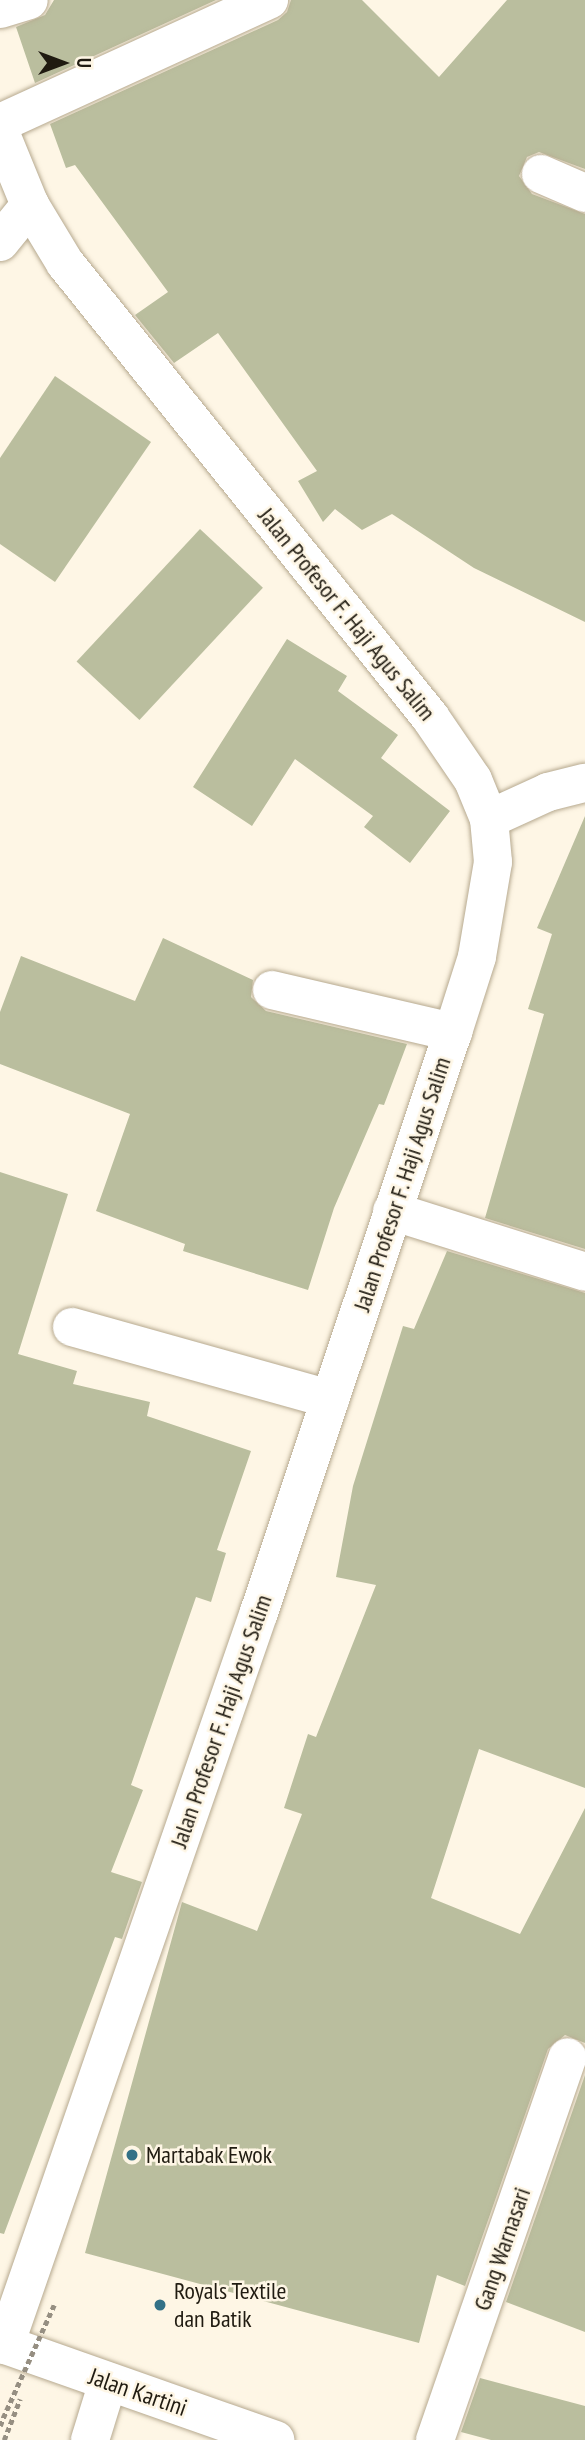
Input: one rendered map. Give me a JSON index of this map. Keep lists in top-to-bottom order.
{
  "streets": {
    "main road": ["Jalan Profesor F. Haji Agus Salim", "Gang Warnasari", "Jalan Kartini"]
  },
  "crossings": [
    ["Jalan Profesor F. Haji Agus Salim", "Jalan Kartini"]
  ],
  "places": ["Martabak Ewok", "Royals Textile dan Batik"],
  "north": "right"
}
